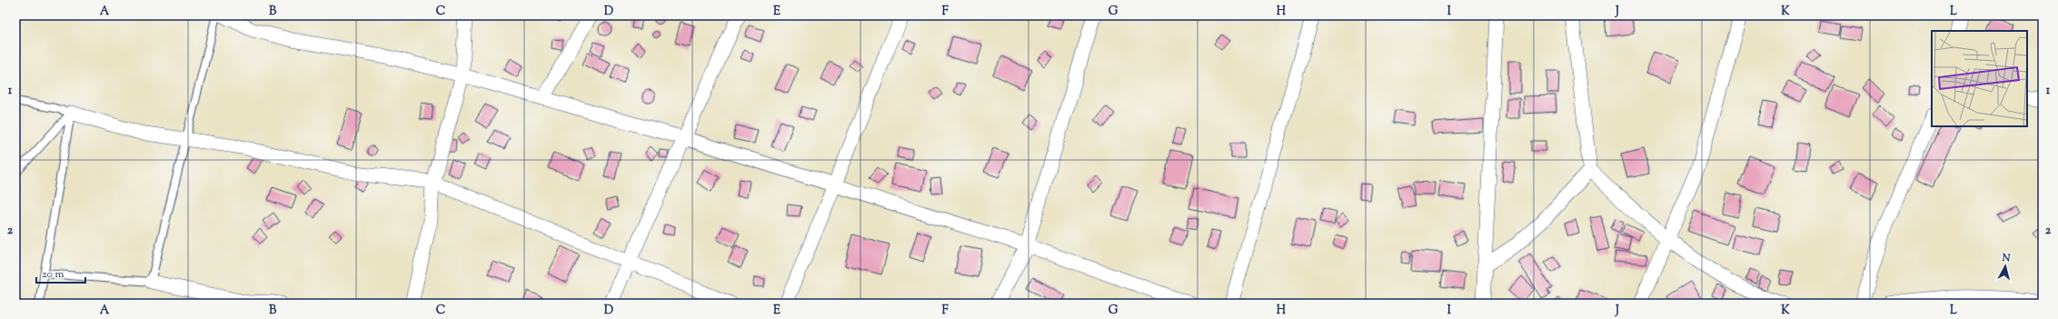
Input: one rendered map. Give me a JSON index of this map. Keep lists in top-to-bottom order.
{
  "scale_bar": "20 m",
  "north": "top",
  "grid": {
    "columns": [
      "A",
      "B",
      "C",
      "D",
      "E",
      "F",
      "G",
      "H",
      "I",
      "J",
      "K",
      "L"
    ],
    "rows": ["1", "2"]
  }
}
